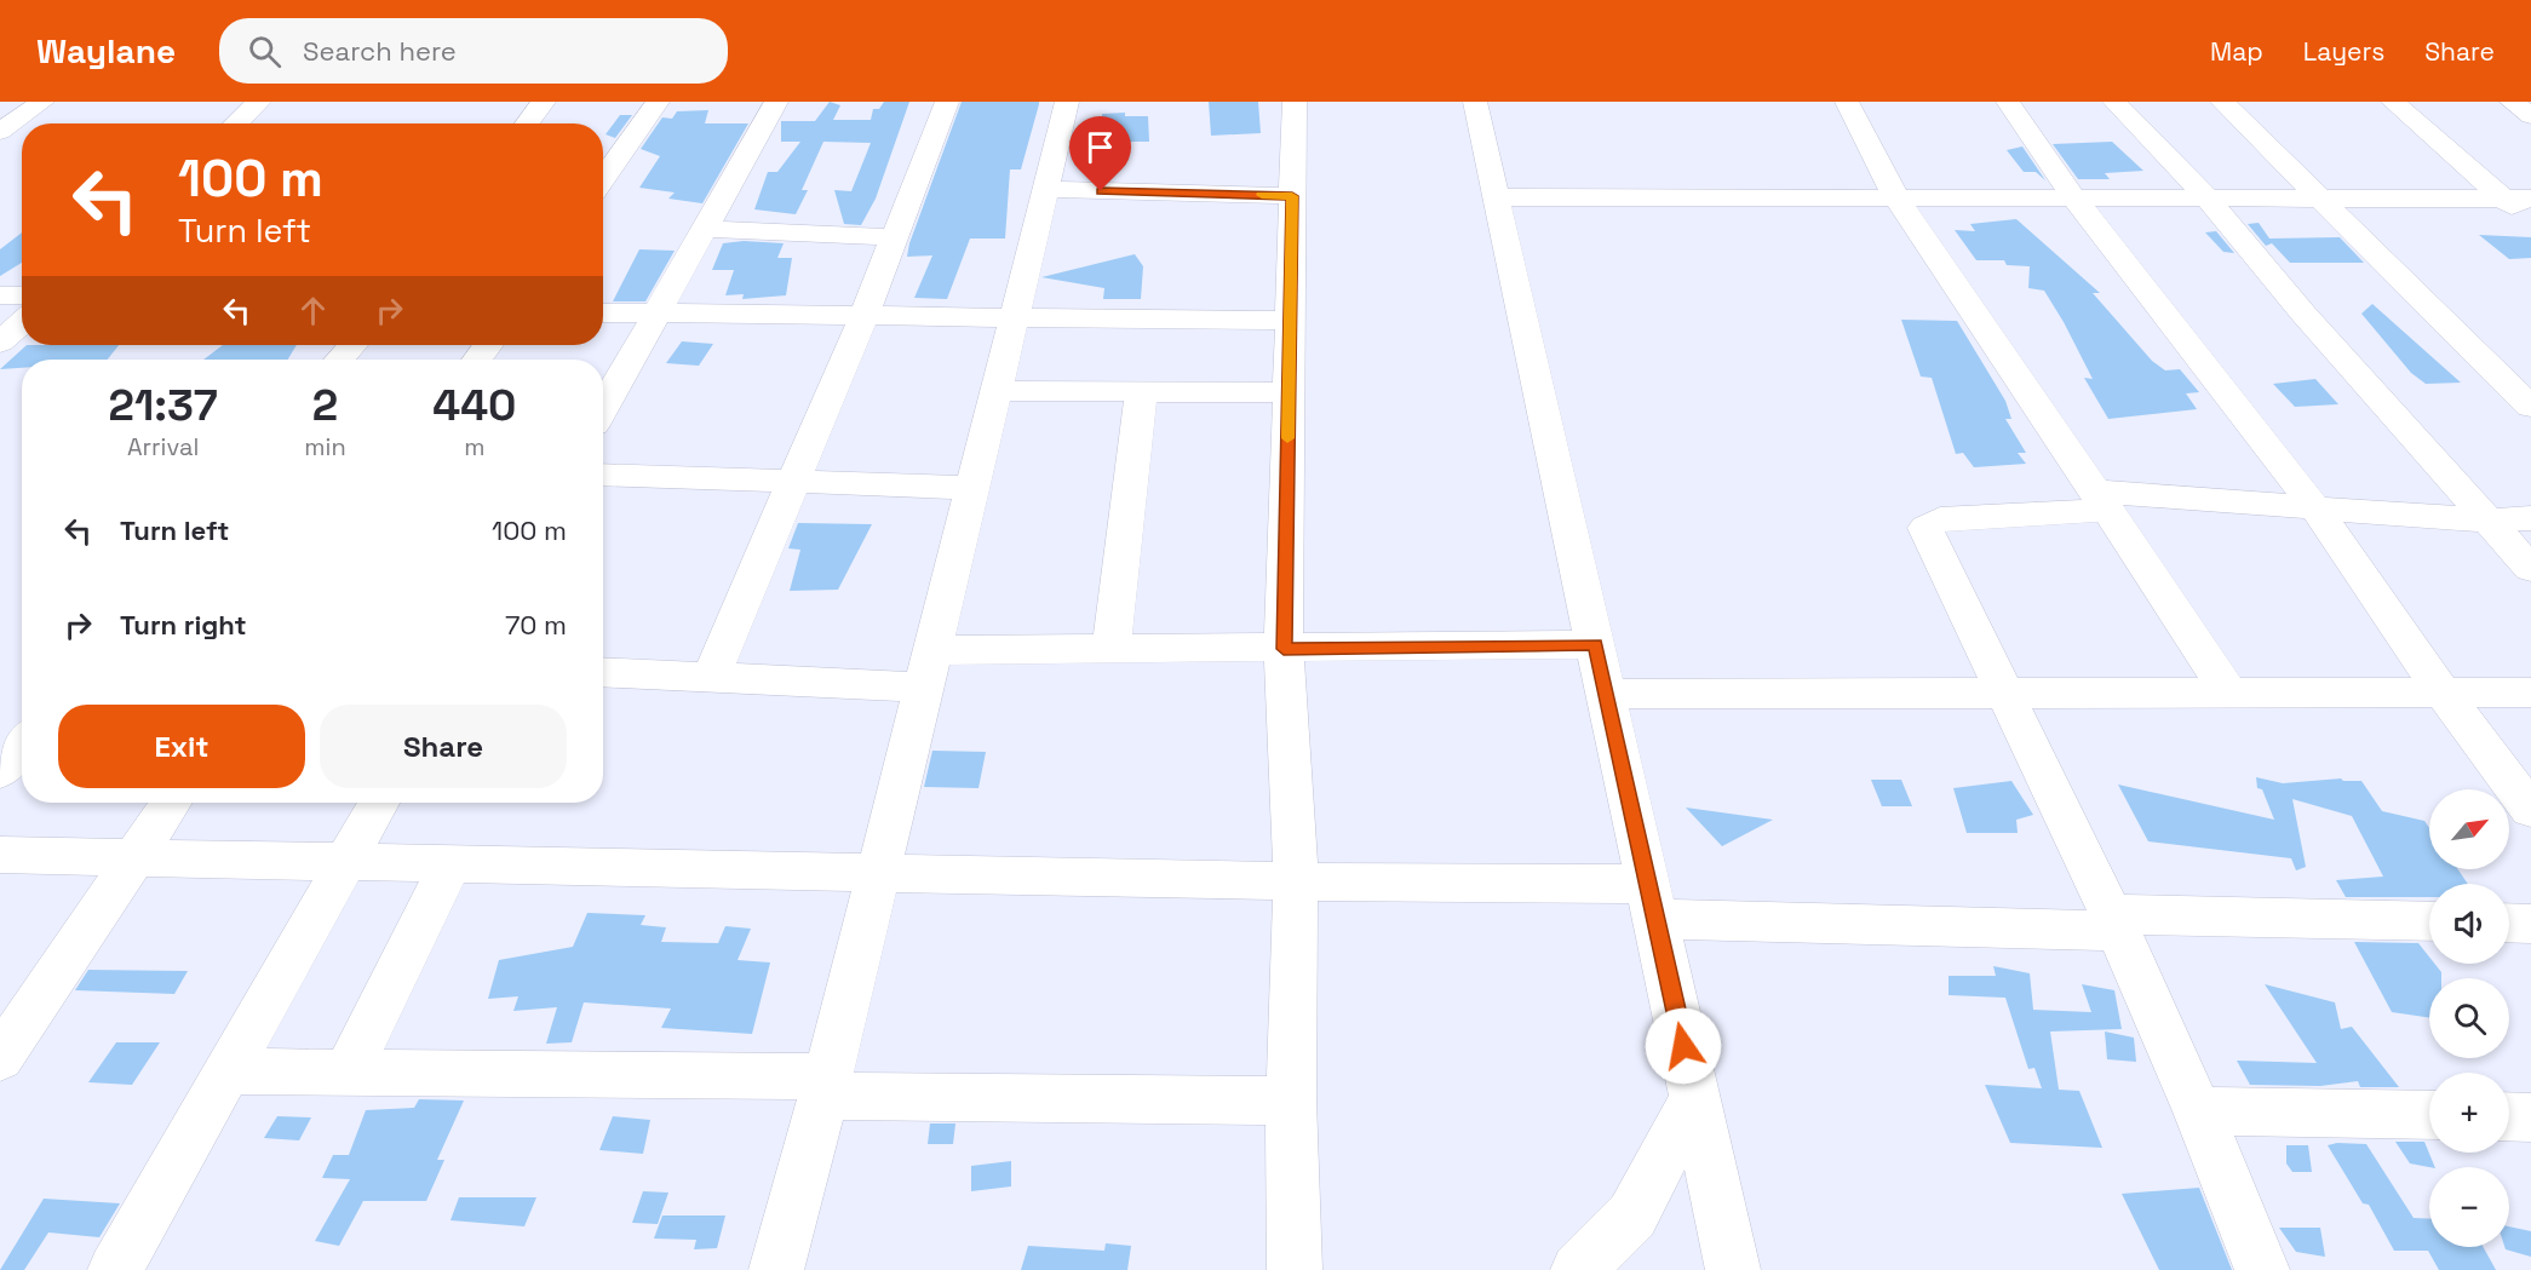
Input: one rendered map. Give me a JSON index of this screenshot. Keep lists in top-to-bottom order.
{
  "north": "top right",
  "page": {
    "header": "Waylane",
    "search": "Search here",
    "nav": ["Map", "Layers", "Share"],
    "turn": ["100 m", "Turn left"],
    "eta": [
      "21:37",
      "Arrival",
      "2",
      "min",
      "440",
      "m"
    ],
    "list": [
      {
        "name": "Turn left",
        "value": "100 m"
      },
      {
        "name": "Turn right",
        "value": "70 m"
      }
    ],
    "buttons": ["Exit", "Share"],
    "map_buttons": ["+", "−"]
  }
}
